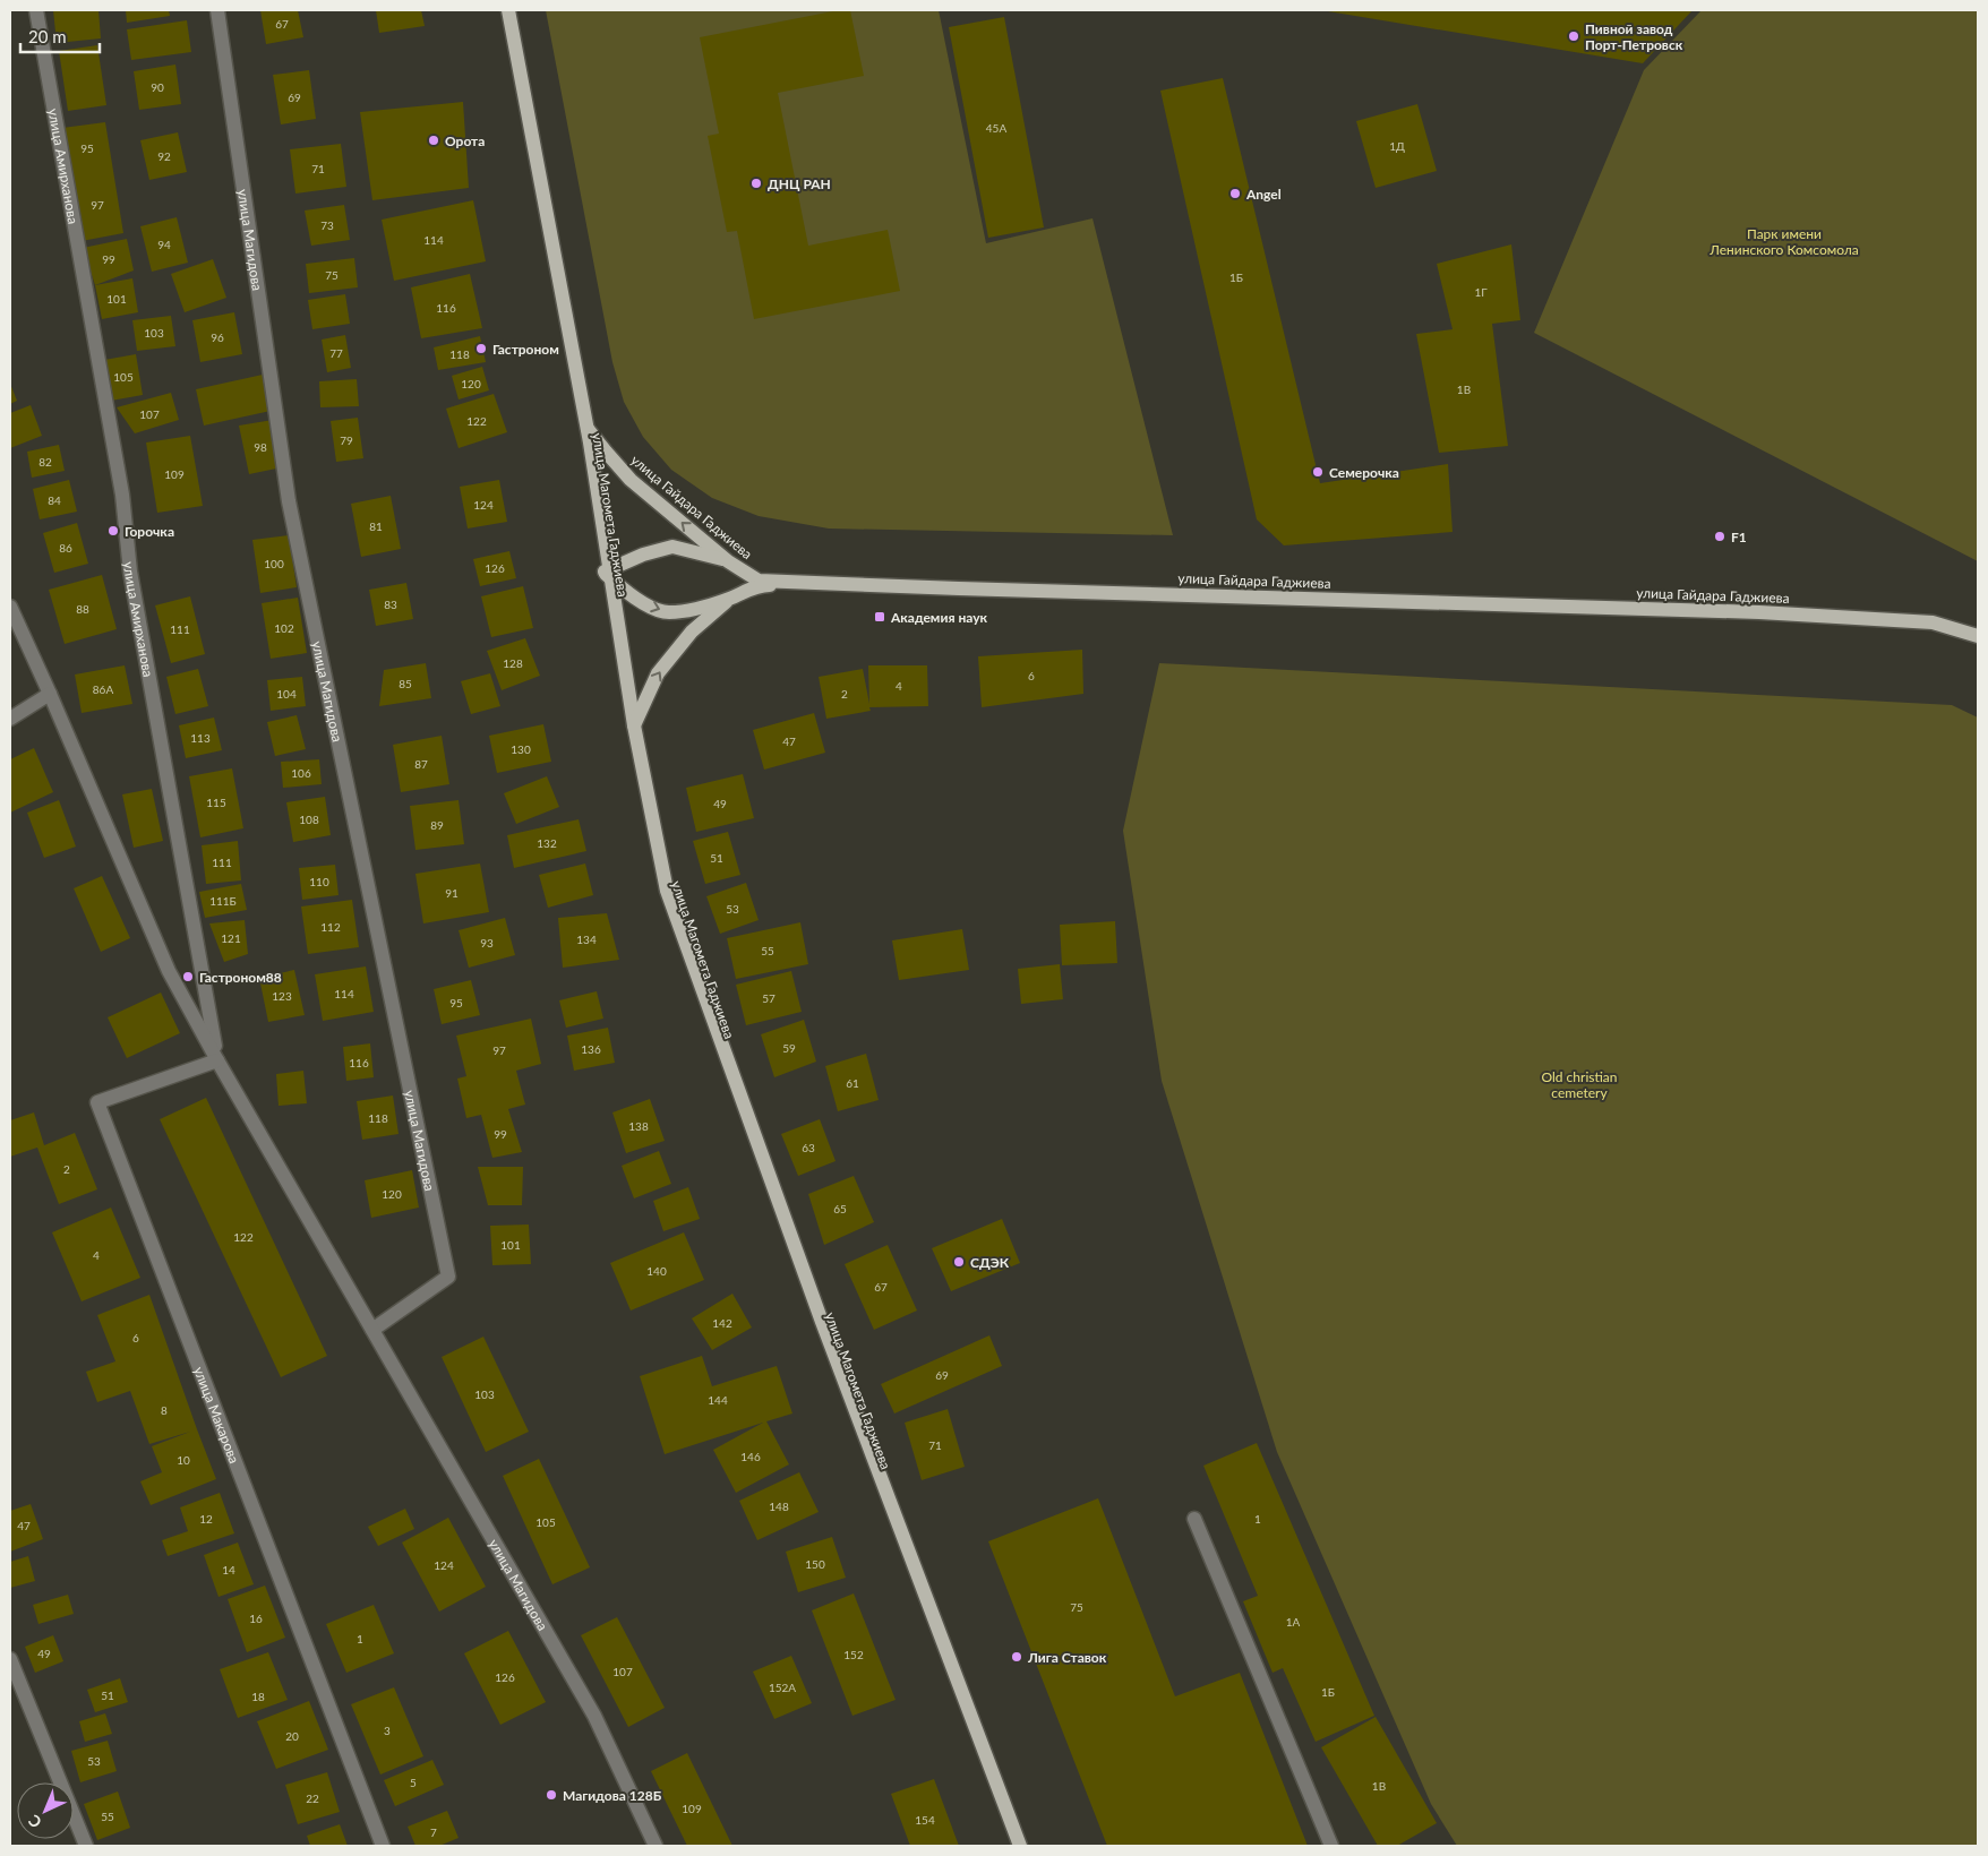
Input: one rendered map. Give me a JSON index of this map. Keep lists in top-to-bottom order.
{
  "streets": {
    "main road": ["улица Гайдара Гаджиева", "улица Магомета Гаджиева"],
    "street": ["улица Амирханова", "улица Магидова", "улица Макарова"]
  },
  "crossings": [
    ["улица Амирханова", "улица Магидова"],
    ["улица Амирханова", "улица Макарова"],
    ["улица Магидова", "улица Макарова"],
    ["улица Гайдара Гаджиева", "улица Магомета Гаджиева"]
  ],
  "parks": ["Парк имени Ленинского Комсомола", "Old сhristian cemetery"],
  "places": {
    "other": [
      "Пивной завод Порт-Петровск",
      "Орота",
      "ДНЦ РАН",
      "Angel",
      "Гастроном",
      "Семерочка",
      "Горочка",
      "F1",
      "Гастроном88",
      "СДЭК",
      "Лига Ставок",
      "Магидова 128Б"
    ],
    "transit": ["Академия наук"]
  },
  "house_numbers": [
    "67",
    "90",
    "69",
    "45А",
    "1Д",
    "95",
    "92",
    "71",
    "97",
    "73",
    "114",
    "94",
    "99",
    "75",
    "1Б",
    "1Г",
    "101",
    "116",
    "103",
    "96",
    "77",
    "118",
    "105",
    "120",
    "1В",
    "107",
    "122",
    "79",
    "98",
    "82",
    "109",
    "84",
    "124",
    "81",
    "86",
    "100",
    "126",
    "83",
    "88",
    "102",
    "111",
    "128",
    "6",
    "85",
    "4",
    "86А",
    "104",
    "2",
    "113",
    "47",
    "130",
    "87",
    "106",
    "115",
    "49",
    "108",
    "89",
    "132",
    "51",
    "111",
    "110",
    "91",
    "111Б",
    "53",
    "112",
    "121",
    "134",
    "93",
    "55",
    "114",
    "123",
    "57",
    "95",
    "59",
    "136",
    "97",
    "116",
    "61",
    "118",
    "138",
    "99",
    "63",
    "2",
    "120",
    "65",
    "122",
    "101",
    "4",
    "140",
    "67",
    "142",
    "6",
    "69",
    "103",
    "144",
    "8",
    "71",
    "146",
    "10",
    "148",
    "12",
    "1",
    "105",
    "47",
    "150",
    "124",
    "14",
    "75",
    "16",
    "1А",
    "1",
    "49",
    "152",
    "107",
    "126",
    "152А",
    "1Б",
    "51",
    "18",
    "3",
    "20",
    "53",
    "5",
    "1В",
    "22",
    "109",
    "55",
    "154",
    "7"
  ],
  "scale_bar": "20 m",
  "north": "bottom left"
}
